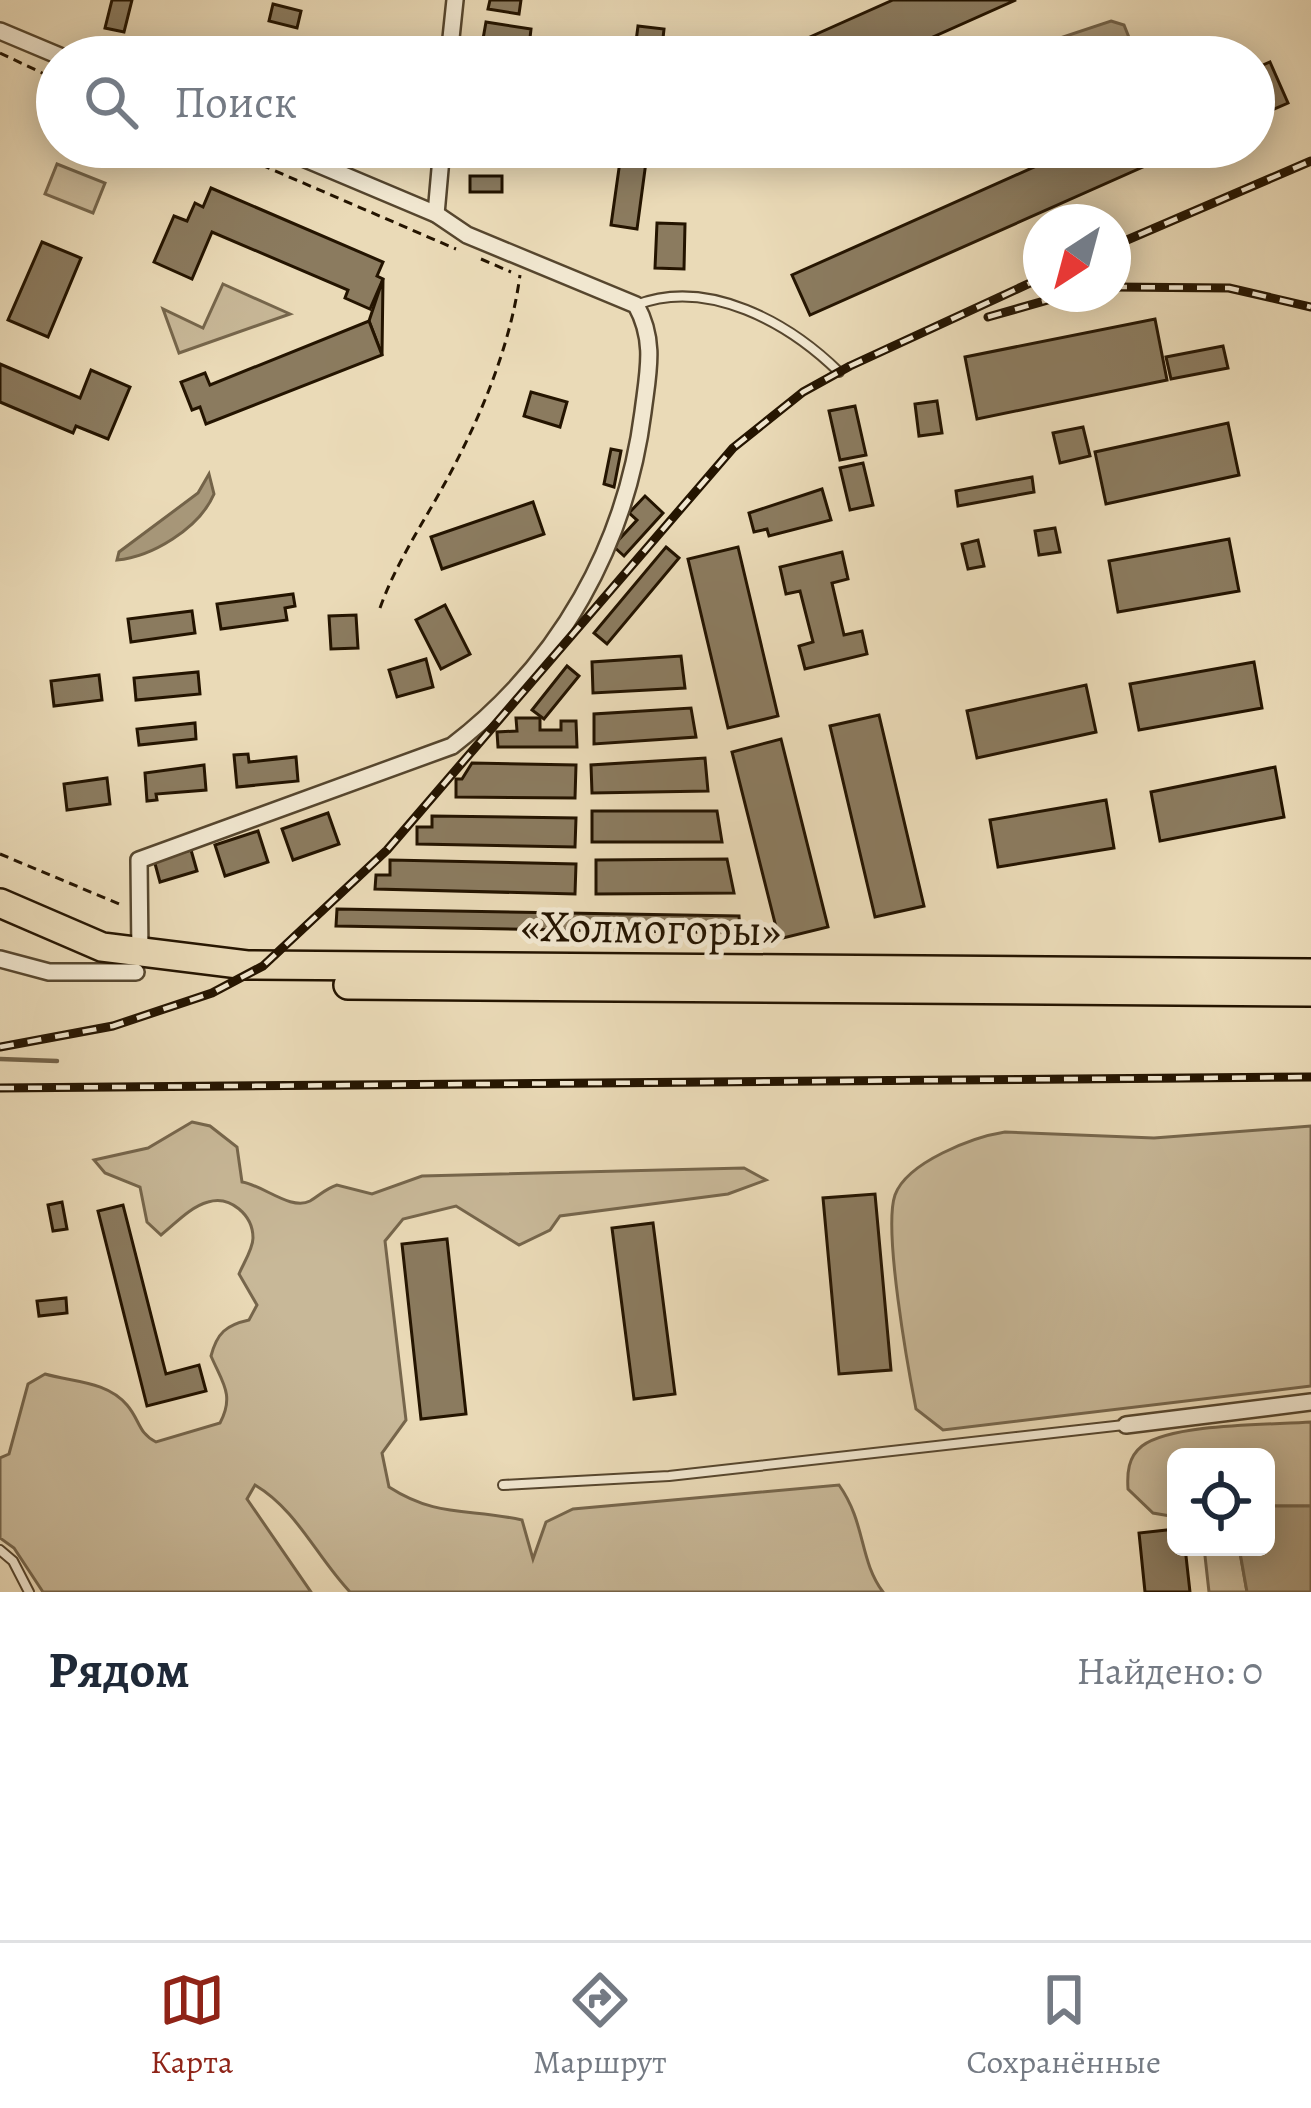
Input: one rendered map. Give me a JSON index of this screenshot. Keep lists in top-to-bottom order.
{
  "streets": {
    "highway": ["«Холмогоры»"]
  },
  "north": "bottom left",
  "page": {
    "search": "Поиск",
    "heading": ["Рядом", "Найдено: 0"],
    "nav": ["Карта", "Маршрут", "Сохранённые"]
  }
}
